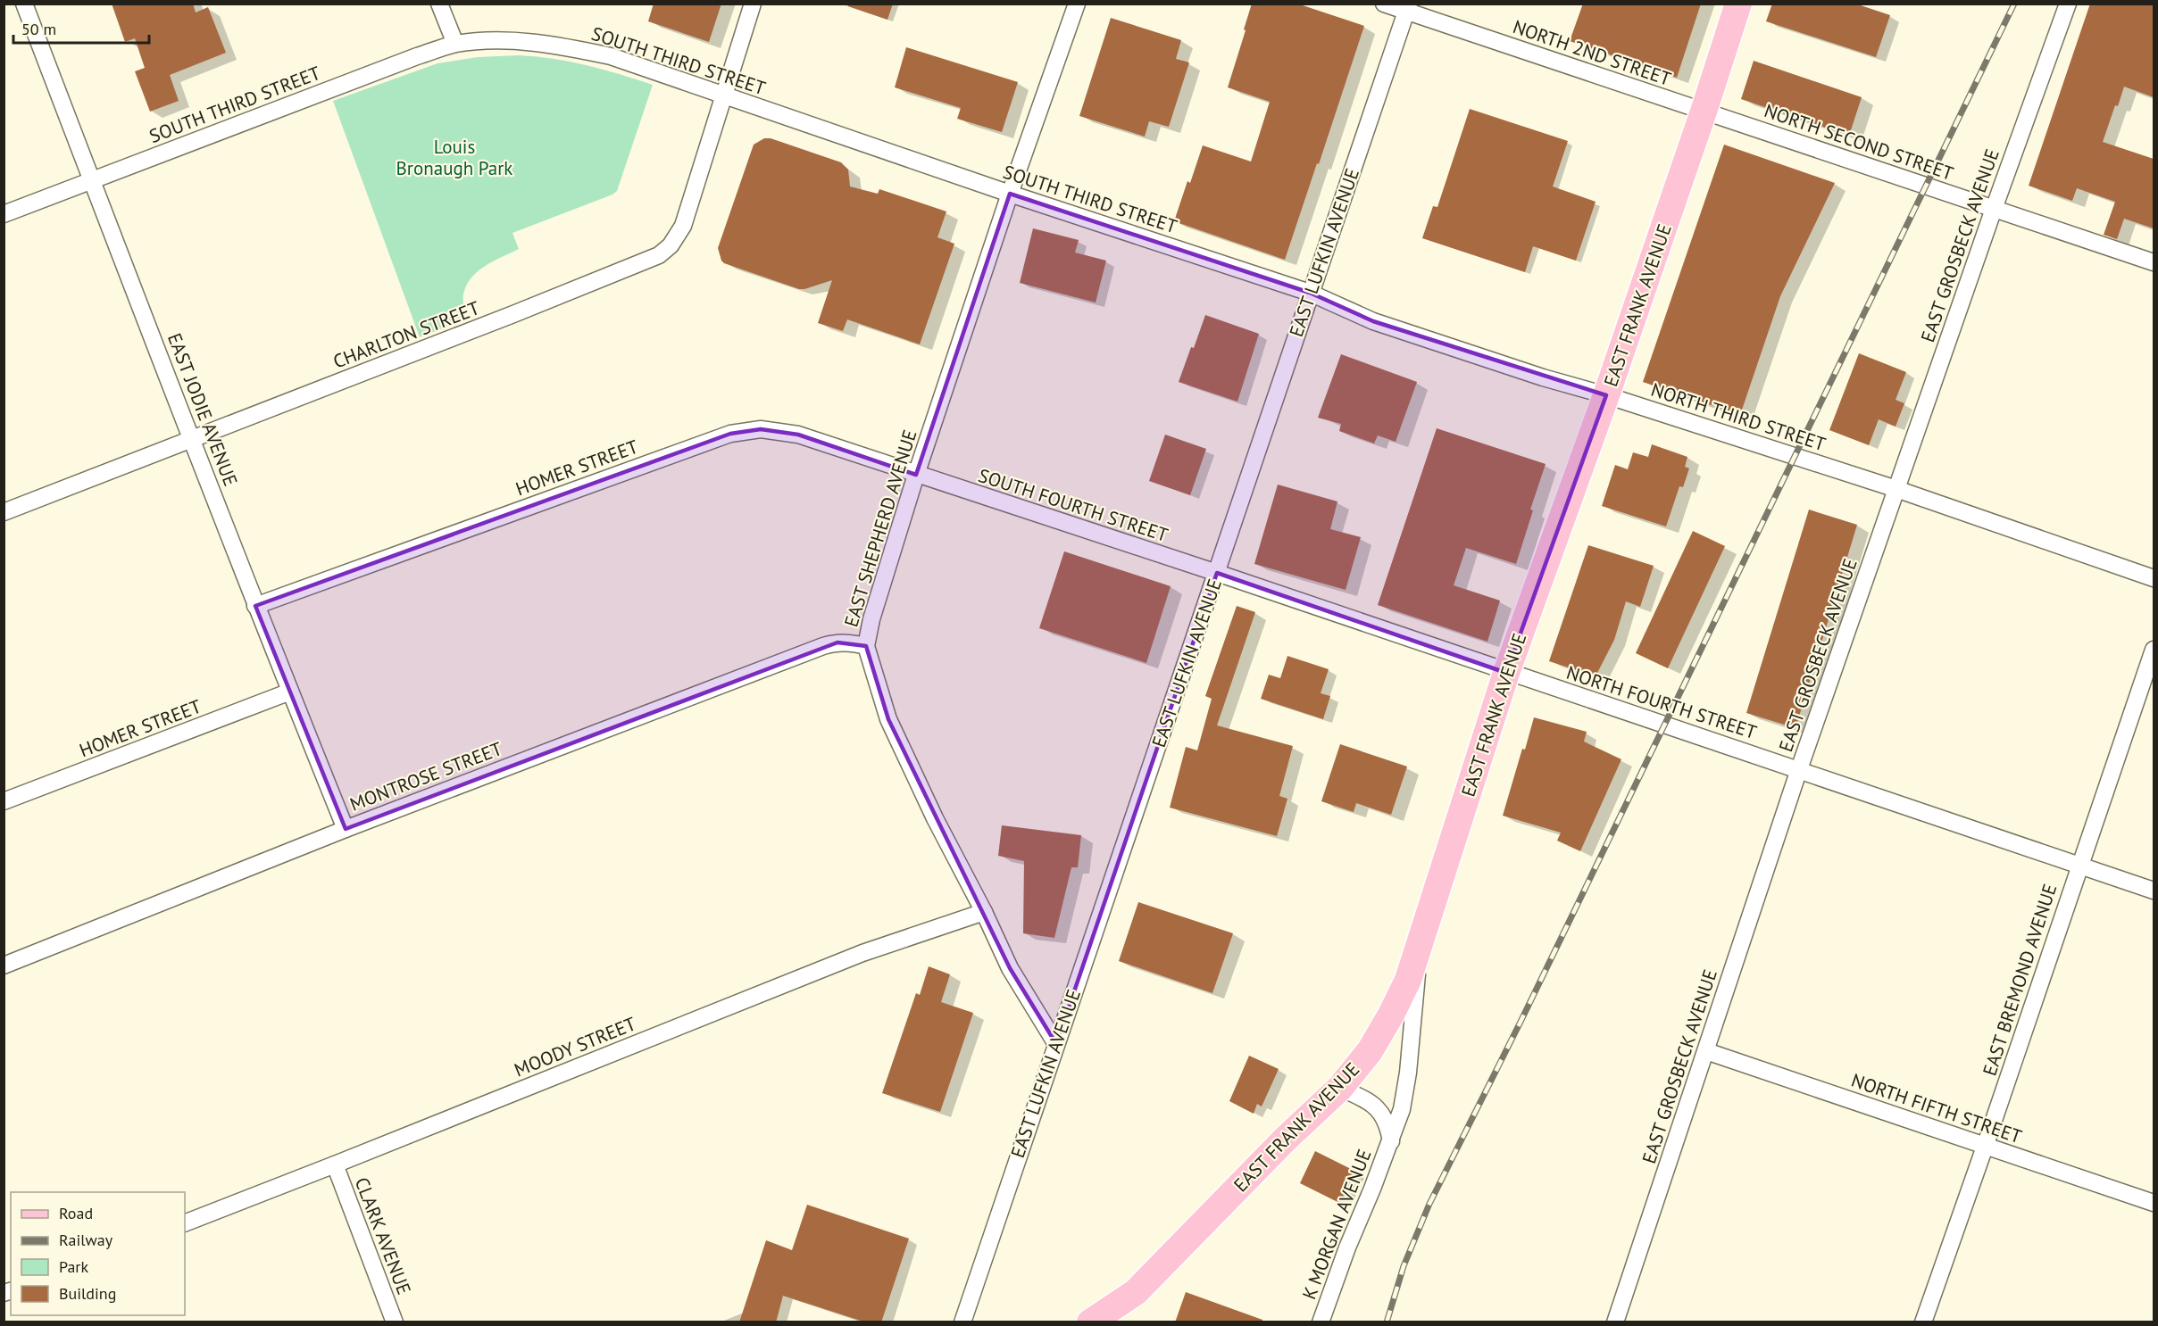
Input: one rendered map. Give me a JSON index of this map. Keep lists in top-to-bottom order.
{
  "streets": {
    "main road": ["EAST FRANK AVENUE"],
    "street": [
      "NORTH 2ND STREET",
      "SOUTH THIRD STREET",
      "NORTH SECOND STREET",
      "EAST GROSBECK AVENUE",
      "EAST LUFKIN AVENUE",
      "CHARLTON STREET",
      "EAST JODIE AVENUE",
      "NORTH THIRD STREET",
      "HOMER STREET",
      "SOUTH FOURTH STREET",
      "EAST SHEPHERD AVENUE",
      "NORTH FOURTH STREET",
      "MONTROSE STREET",
      "EAST BREMOND AVENUE",
      "MOODY STREET",
      "NORTH FIFTH STREET",
      "K MORGAN AVENUE",
      "CLARK AVENUE"
    ]
  },
  "crossings": [
    ["NORTH 2ND STREET", "NORTH SECOND STREET"],
    ["NORTH 2ND STREET", "EAST LUFKIN AVENUE"],
    ["NORTH 2ND STREET", "EAST FRANK AVENUE"],
    ["SOUTH THIRD STREET", "EAST LUFKIN AVENUE"],
    ["SOUTH THIRD STREET", "CHARLTON STREET"],
    ["SOUTH THIRD STREET", "EAST JODIE AVENUE"],
    ["SOUTH THIRD STREET", "NORTH THIRD STREET"],
    ["SOUTH THIRD STREET", "EAST SHEPHERD AVENUE"],
    ["NORTH SECOND STREET", "EAST GROSBECK AVENUE"],
    ["NORTH SECOND STREET", "EAST FRANK AVENUE"],
    ["EAST GROSBECK AVENUE", "NORTH THIRD STREET"],
    ["EAST GROSBECK AVENUE", "NORTH FOURTH STREET"],
    ["EAST GROSBECK AVENUE", "NORTH FIFTH STREET"],
    ["EAST LUFKIN AVENUE", "NORTH THIRD STREET"],
    ["EAST LUFKIN AVENUE", "SOUTH FOURTH STREET"],
    ["EAST LUFKIN AVENUE", "EAST SHEPHERD AVENUE"],
    ["EAST LUFKIN AVENUE", "NORTH FOURTH STREET"],
    ["EAST FRANK AVENUE", "NORTH THIRD STREET"],
    ["EAST FRANK AVENUE", "NORTH FOURTH STREET"],
    ["EAST FRANK AVENUE", "K MORGAN AVENUE"],
    ["CHARLTON STREET", "EAST JODIE AVENUE"],
    ["EAST JODIE AVENUE", "HOMER STREET"],
    ["EAST JODIE AVENUE", "MONTROSE STREET"],
    ["HOMER STREET", "SOUTH FOURTH STREET"],
    ["HOMER STREET", "EAST SHEPHERD AVENUE"],
    ["SOUTH FOURTH STREET", "EAST SHEPHERD AVENUE"],
    ["SOUTH FOURTH STREET", "NORTH FOURTH STREET"],
    ["EAST SHEPHERD AVENUE", "MONTROSE STREET"],
    ["EAST SHEPHERD AVENUE", "MOODY STREET"],
    ["NORTH FOURTH STREET", "EAST BREMOND AVENUE"],
    ["EAST BREMOND AVENUE", "NORTH FIFTH STREET"],
    ["MOODY STREET", "CLARK AVENUE"]
  ],
  "parks": ["Louis Bronaugh Park"],
  "legend": [
    "Road",
    "Railway",
    "Park",
    "Building"
  ],
  "scale_bar": "50 m"
}
